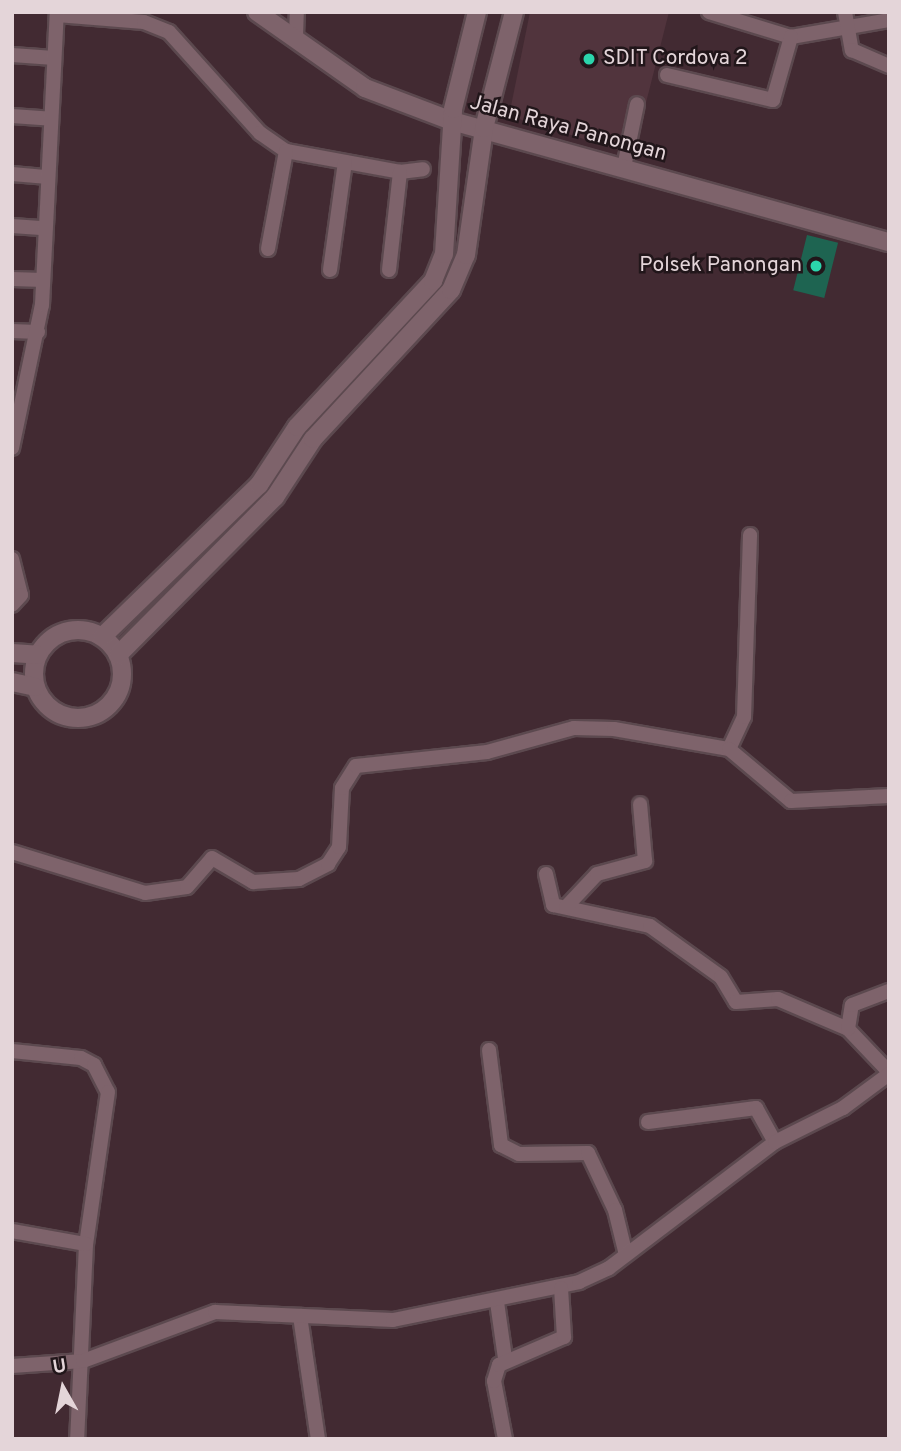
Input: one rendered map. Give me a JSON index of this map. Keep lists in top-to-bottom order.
{
  "streets": {
    "street": ["Jalan Raya Panongan"]
  },
  "places": ["SDIT Cordova 2", "Polsek Panongan"],
  "north": "top"
}
